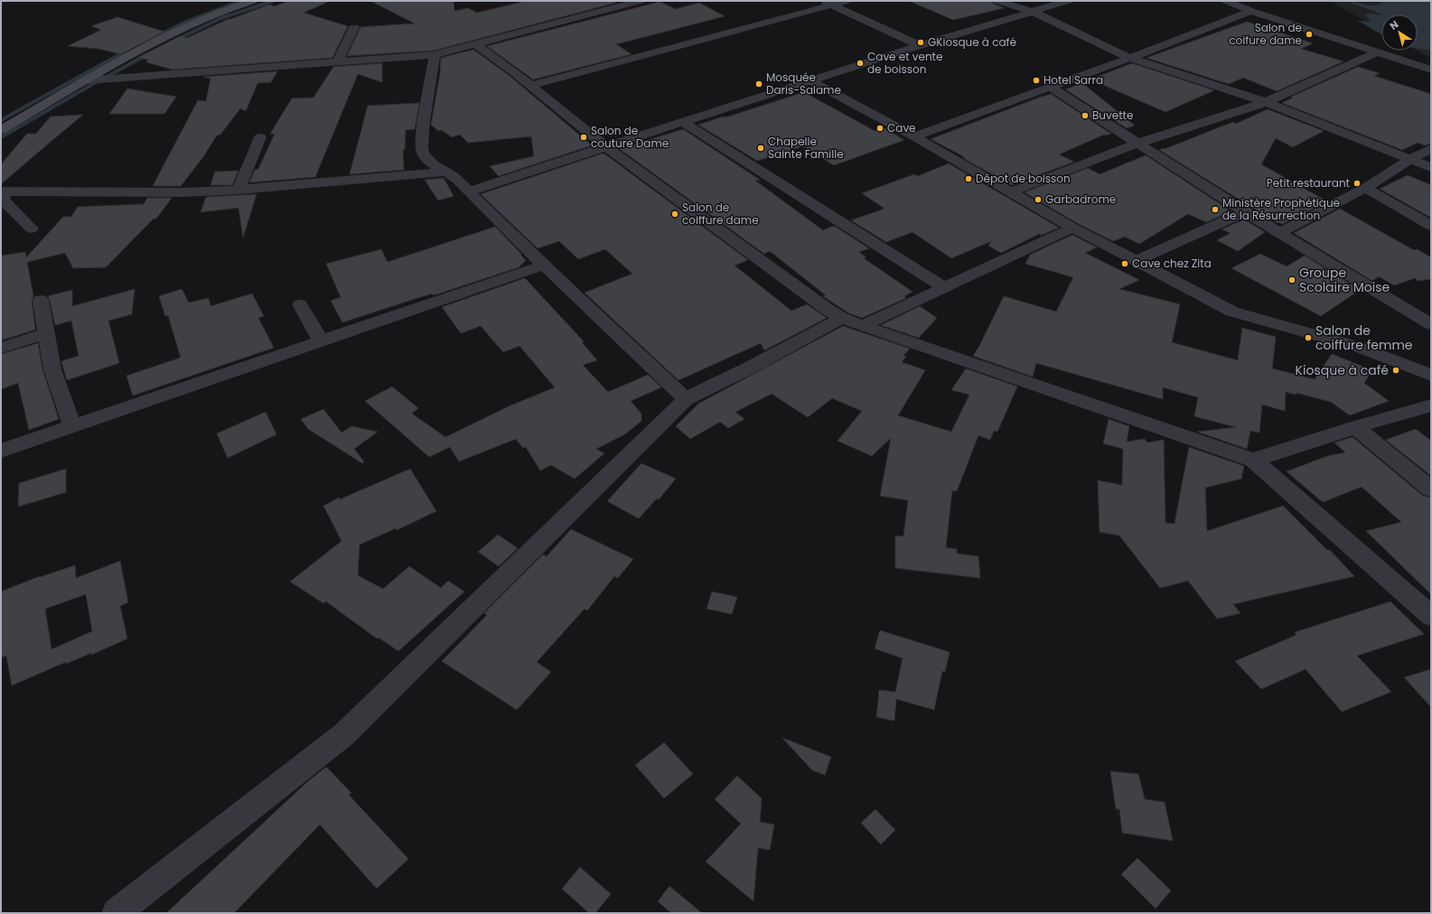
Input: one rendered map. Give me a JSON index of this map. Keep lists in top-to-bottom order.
{
  "places": [
    "Salon de coifure dame",
    "GKiosque à café",
    "Cave et vente de boisson",
    "Hotel Sarra",
    "Mosquée Daris-Salame",
    "Buvette",
    "Cave",
    "Salon de couture Dame",
    "Chapelle Sainte Famille",
    "Dêpot de boisson",
    "Petit restaurant",
    "Garbadrome",
    "Ministère Prophétique de la Résurrection",
    "Salon de coiffure dame",
    "Cave chez Zita",
    "Groupe Scolaire Moise",
    "Salon de coiffure femme",
    "Kiosque à café"
  ],
  "north": "top left"
}
